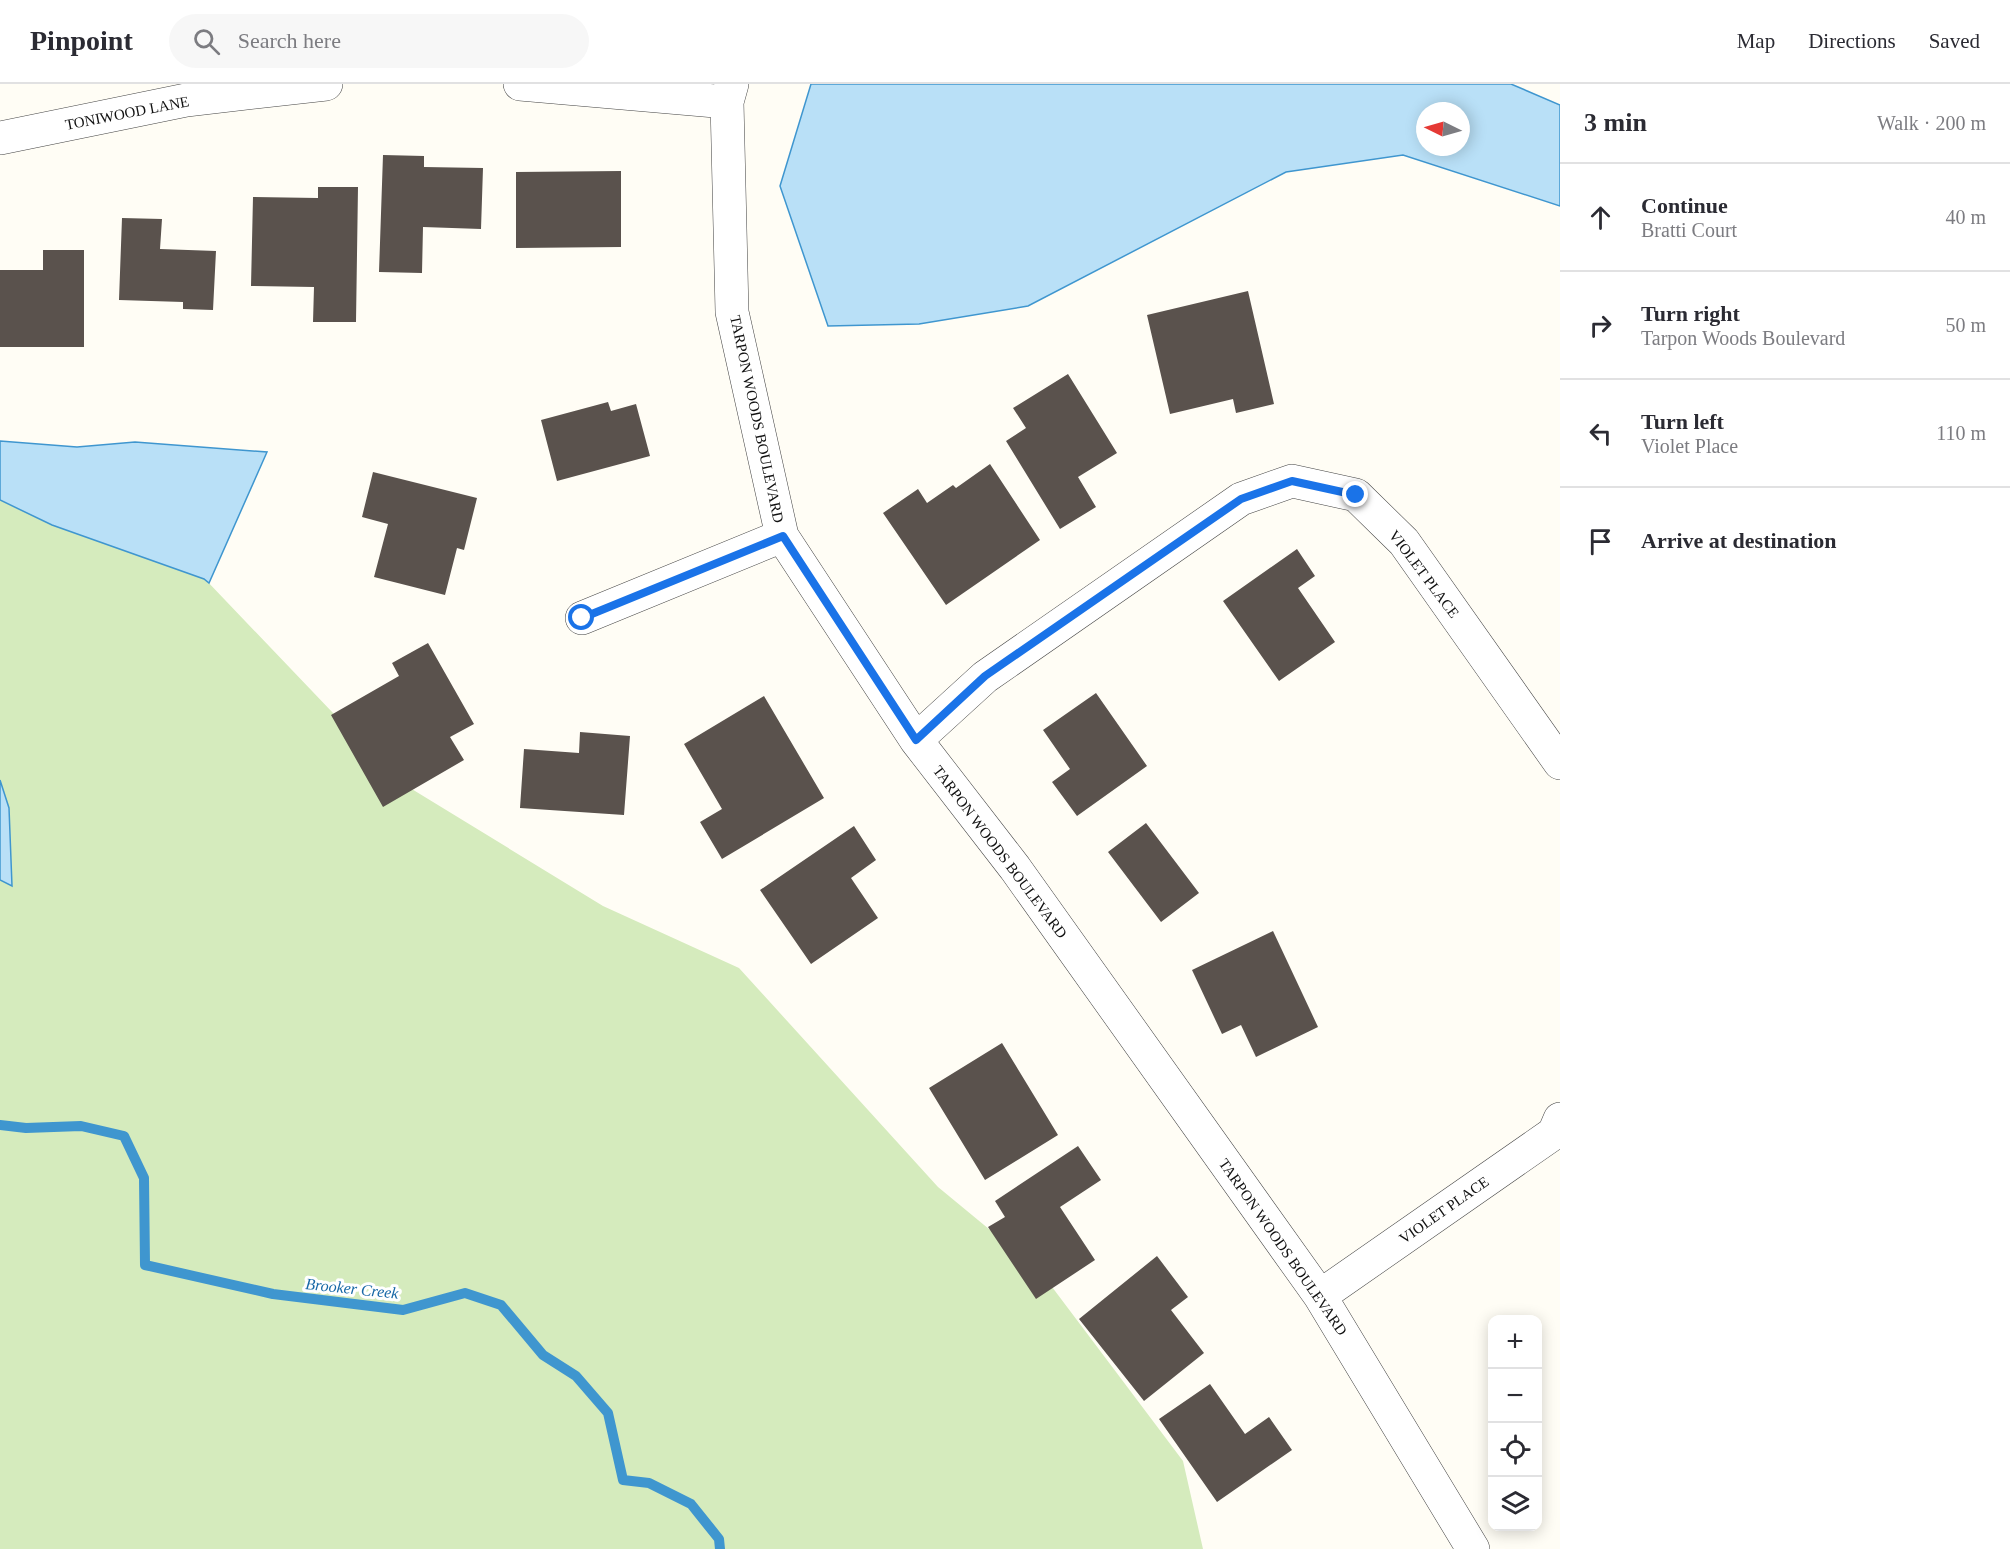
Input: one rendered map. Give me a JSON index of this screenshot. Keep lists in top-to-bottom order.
{
  "streets": {
    "street": ["TONIWOOD LANE", "TARPON WOODS BOULEVARD", "VIOLET PLACE"]
  },
  "crossings": [
    ["TARPON WOODS BOULEVARD", "VIOLET PLACE"]
  ],
  "water": ["Brooker Creek"],
  "north": "left",
  "page": {
    "header": "Pinpoint",
    "search": "Search here",
    "nav": ["Map", "Directions", "Saved"],
    "heading": ["3 min", "Walk · 200 m"],
    "list": [
      ["Continue", "Bratti Court", "40 m"],
      ["Turn right", "Tarpon Woods Boulevard", "50 m"],
      ["Turn left", "Violet Place", "110 m"],
      "Arrive at destination"
    ],
    "map_buttons": ["+", "−"]
  }
}
